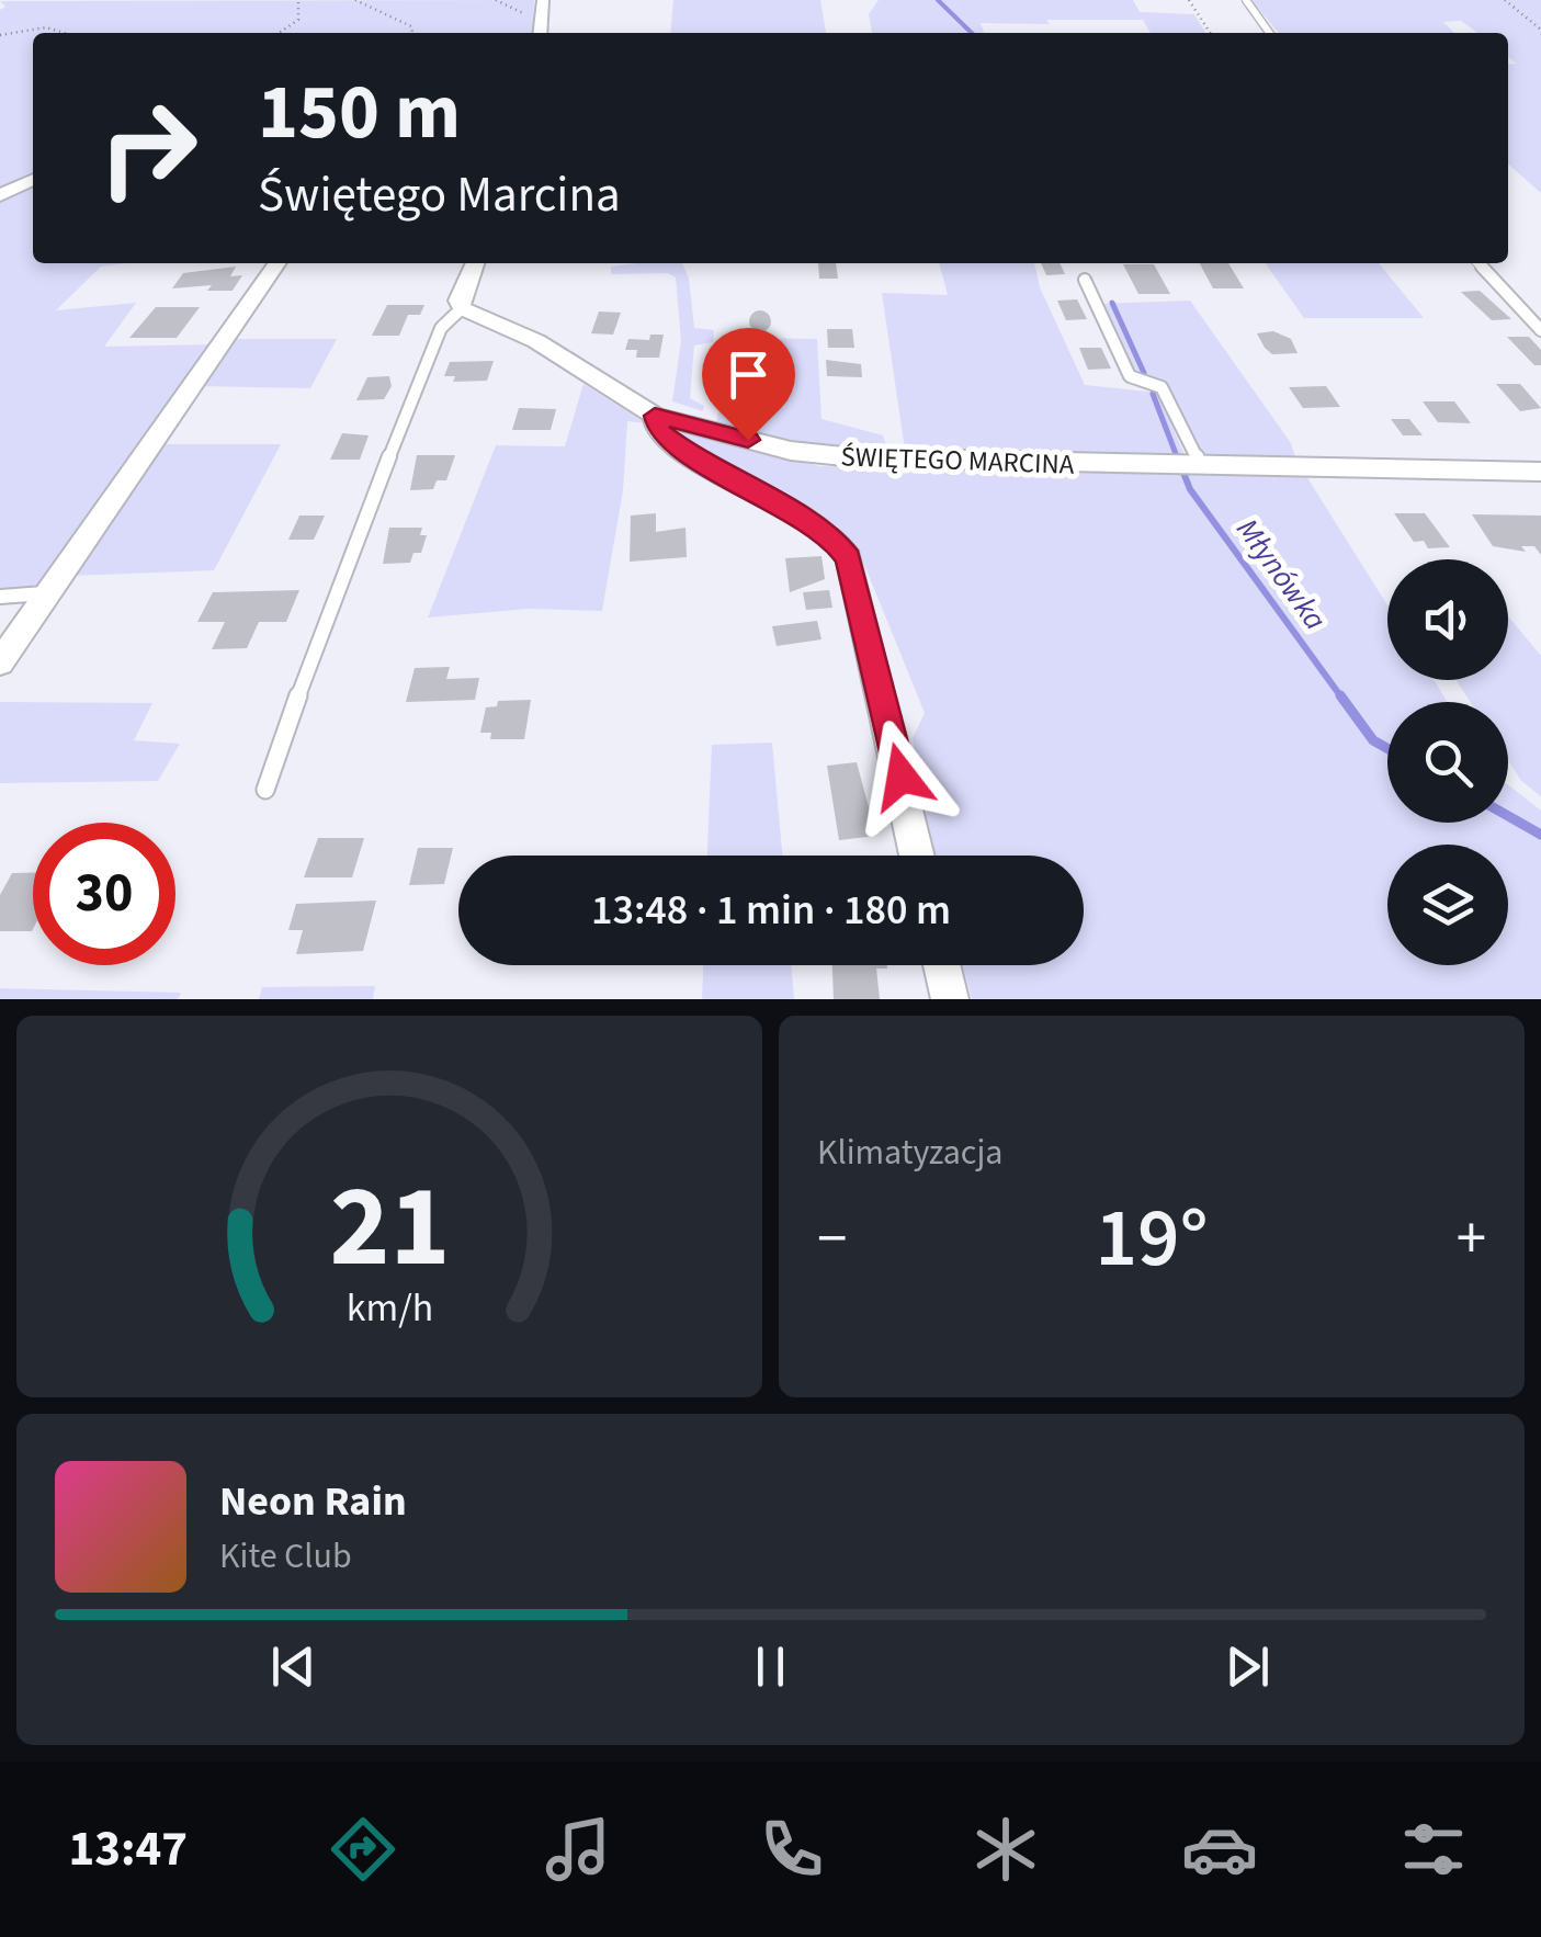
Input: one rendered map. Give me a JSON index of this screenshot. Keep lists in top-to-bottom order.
{
  "streets": {
    "street": ["ŚWIĘTEGO MARCINA"]
  },
  "water": ["Młynówka"],
  "page": {
    "turn": ["150 m", "Świętego Marcina"],
    "limit": "30",
    "trip": "13:48 · 1 min · 180 m",
    "tile": "Klimatyzacja",
    "heat": ["−", "19°", "+"],
    "song": ["Neon Rain", "Kite Club"],
    "tabs": "13:47",
    "gauge": ["21", "km/h"]
  }
}
